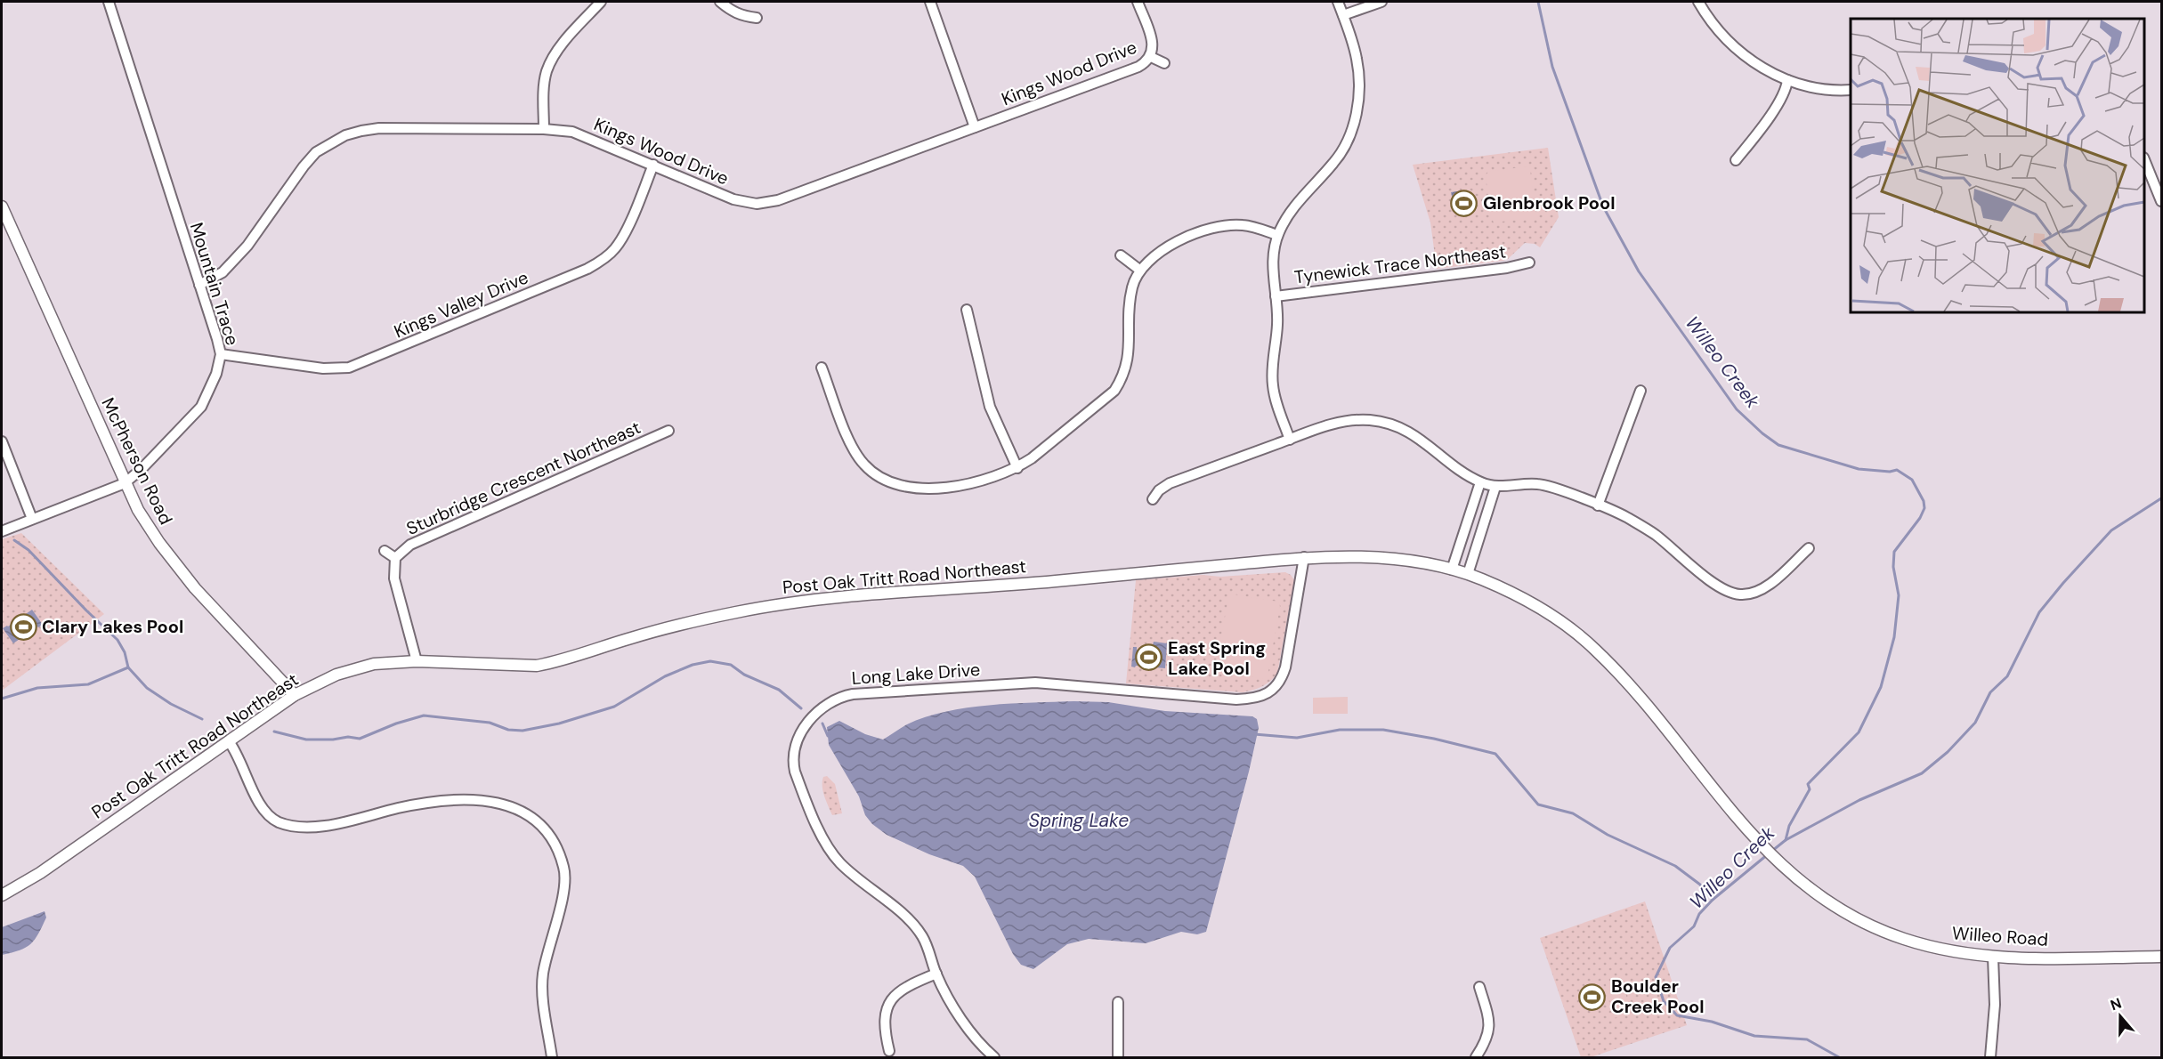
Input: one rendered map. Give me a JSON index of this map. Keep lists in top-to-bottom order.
{
  "streets": {
    "street": [
      "Kings Wood Drive",
      "Tynewick Trace Northeast",
      "Mountain Trace",
      "Kings Valley Drive",
      "McPherson Road",
      "Sturbridge Crescent Northeast",
      "Post Oak Tritt Road Northeast",
      "Long Lake Drive",
      "Willeo Road"
    ]
  },
  "crossings": [
    ["Kings Wood Drive", "Mountain Trace"],
    ["Kings Wood Drive", "Kings Valley Drive"],
    ["Mountain Trace", "Kings Valley Drive"],
    ["Mountain Trace", "McPherson Road"],
    ["McPherson Road", "Post Oak Tritt Road Northeast"],
    ["Sturbridge Crescent Northeast", "Post Oak Tritt Road Northeast"],
    ["Post Oak Tritt Road Northeast", "Long Lake Drive"],
    ["Post Oak Tritt Road Northeast", "Willeo Road"]
  ],
  "water": ["Willeo Creek", "Spring Lake"],
  "places": {
    "sports": [
      "Glenbrook Pool",
      "Clary Lakes Pool",
      "East Spring Lake Pool",
      "Boulder Creek Pool"
    ]
  },
  "north": "top"
}
